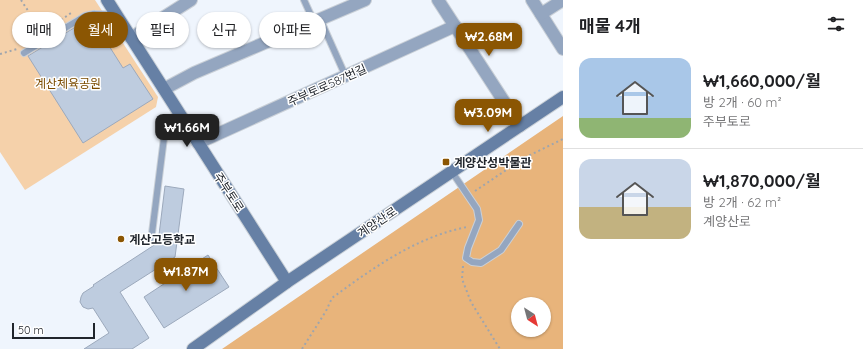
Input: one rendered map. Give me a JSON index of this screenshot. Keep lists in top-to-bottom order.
{
  "streets": {
    "street": ["주부토로587번길", "주부토로", "계양산로"]
  },
  "crossings": [
    ["주부토로587번길", "주부토로"],
    ["주부토로", "계양산로"]
  ],
  "parks": ["계산체육공원"],
  "places": {
    "transit": ["계양산성박물관"],
    "other": ["계산고등학교"]
  },
  "scale_bar": "50 m",
  "north": "bottom right",
  "page": {
    "heading": "매물 4개",
    "chip": [
      "매매",
      "월세",
      "필터",
      "신규",
      "아파트"
    ],
    "price": [
      "₩2.68M",
      "₩3.09M",
      "₩1.66M",
      "₩1.87M"
    ],
    "list": [
      {
        "name": "₩1,660,000/월",
        "note": "방 2개 · 60 m² · 주부토로"
      },
      {
        "name": "₩1,870,000/월",
        "note": "방 2개 · 62 m² · 계양산로"
      }
    ],
    "scale": "50 m"
  }
}
